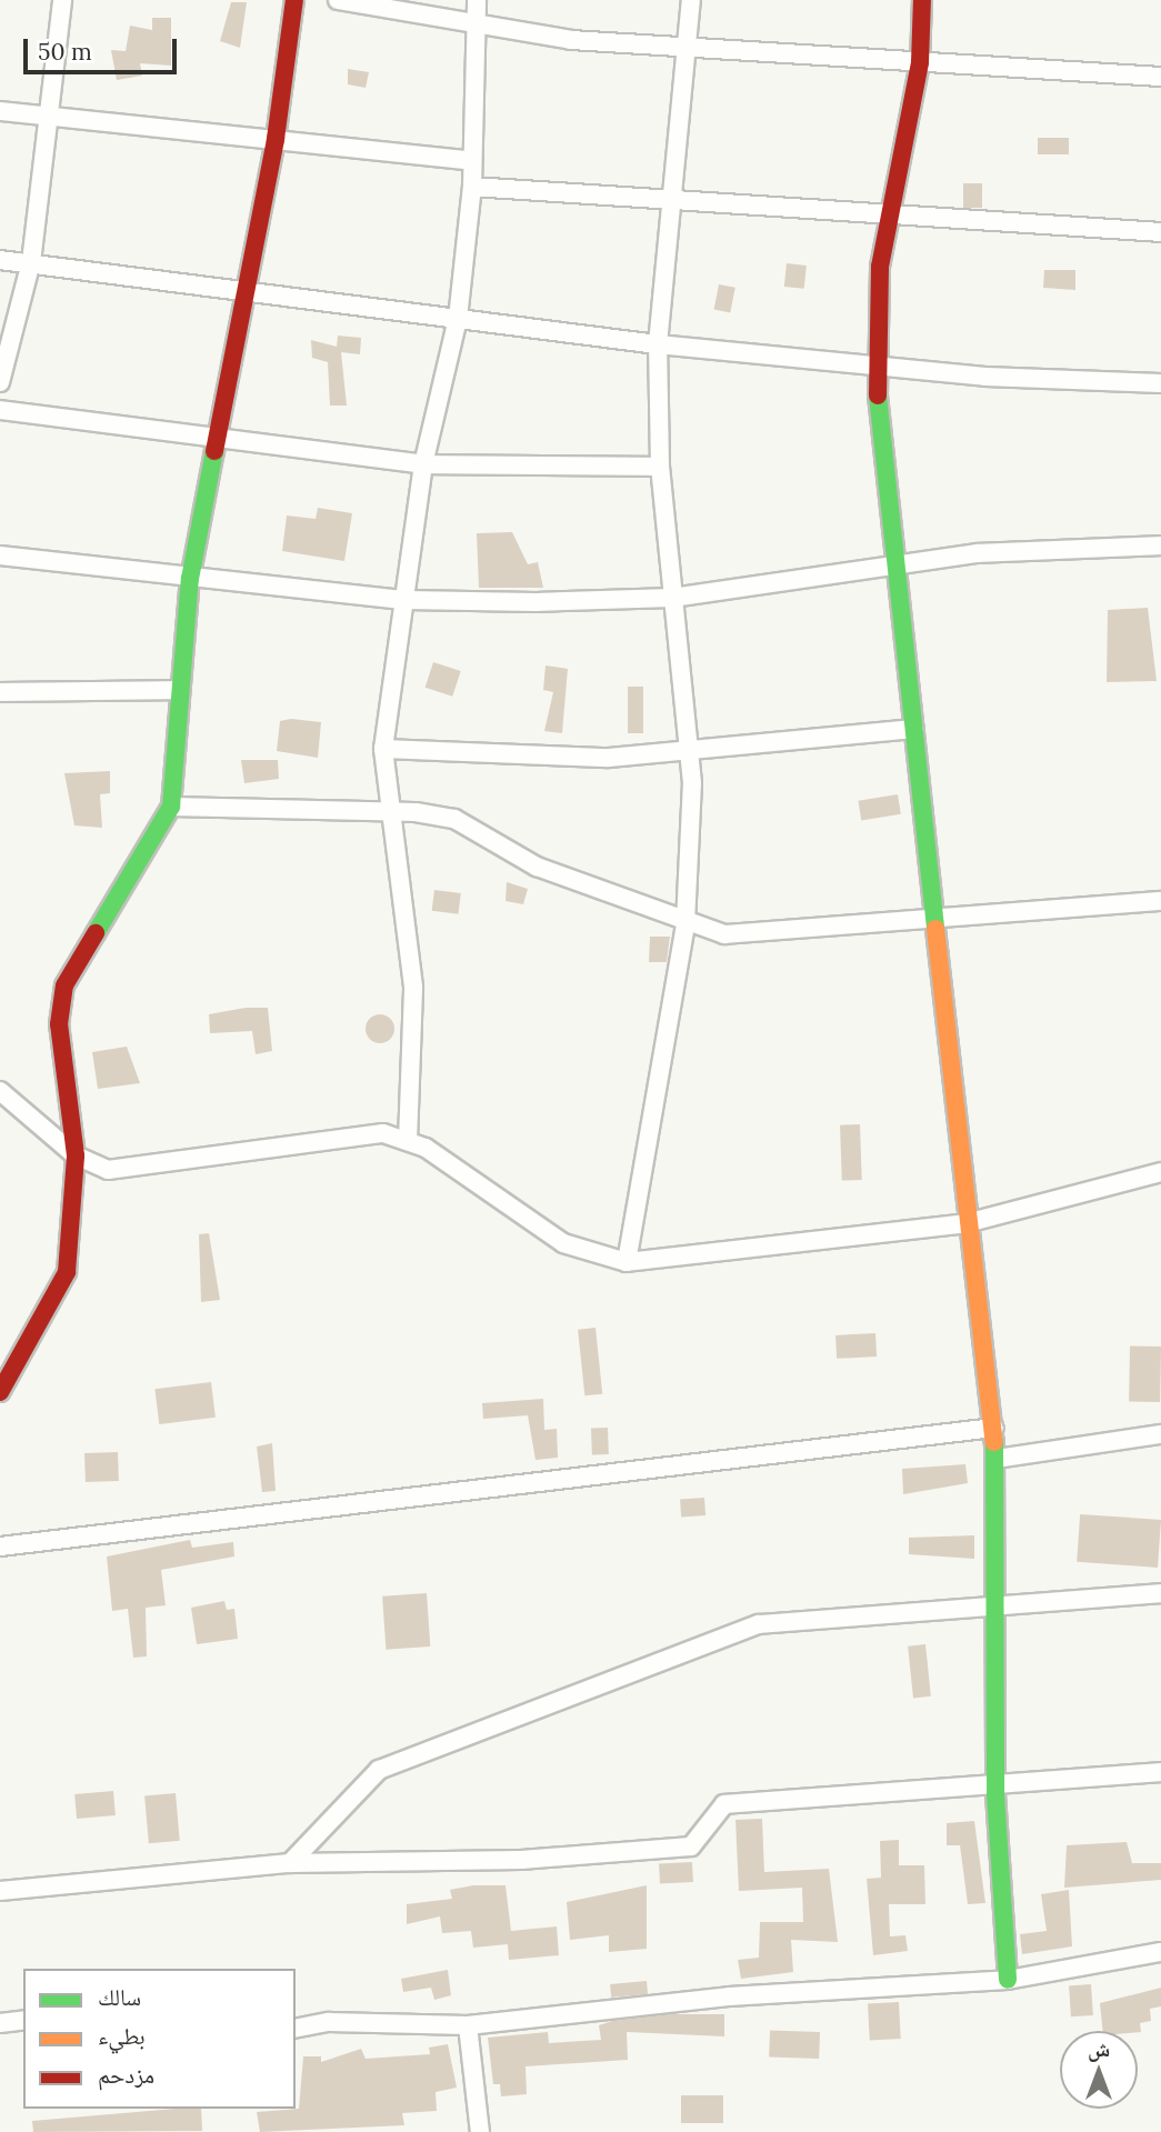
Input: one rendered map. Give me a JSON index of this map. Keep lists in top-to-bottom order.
{
  "legend": ["سالك", "بطيء", "مزدحم"],
  "scale_bar": "50 m",
  "north": "top"
}
